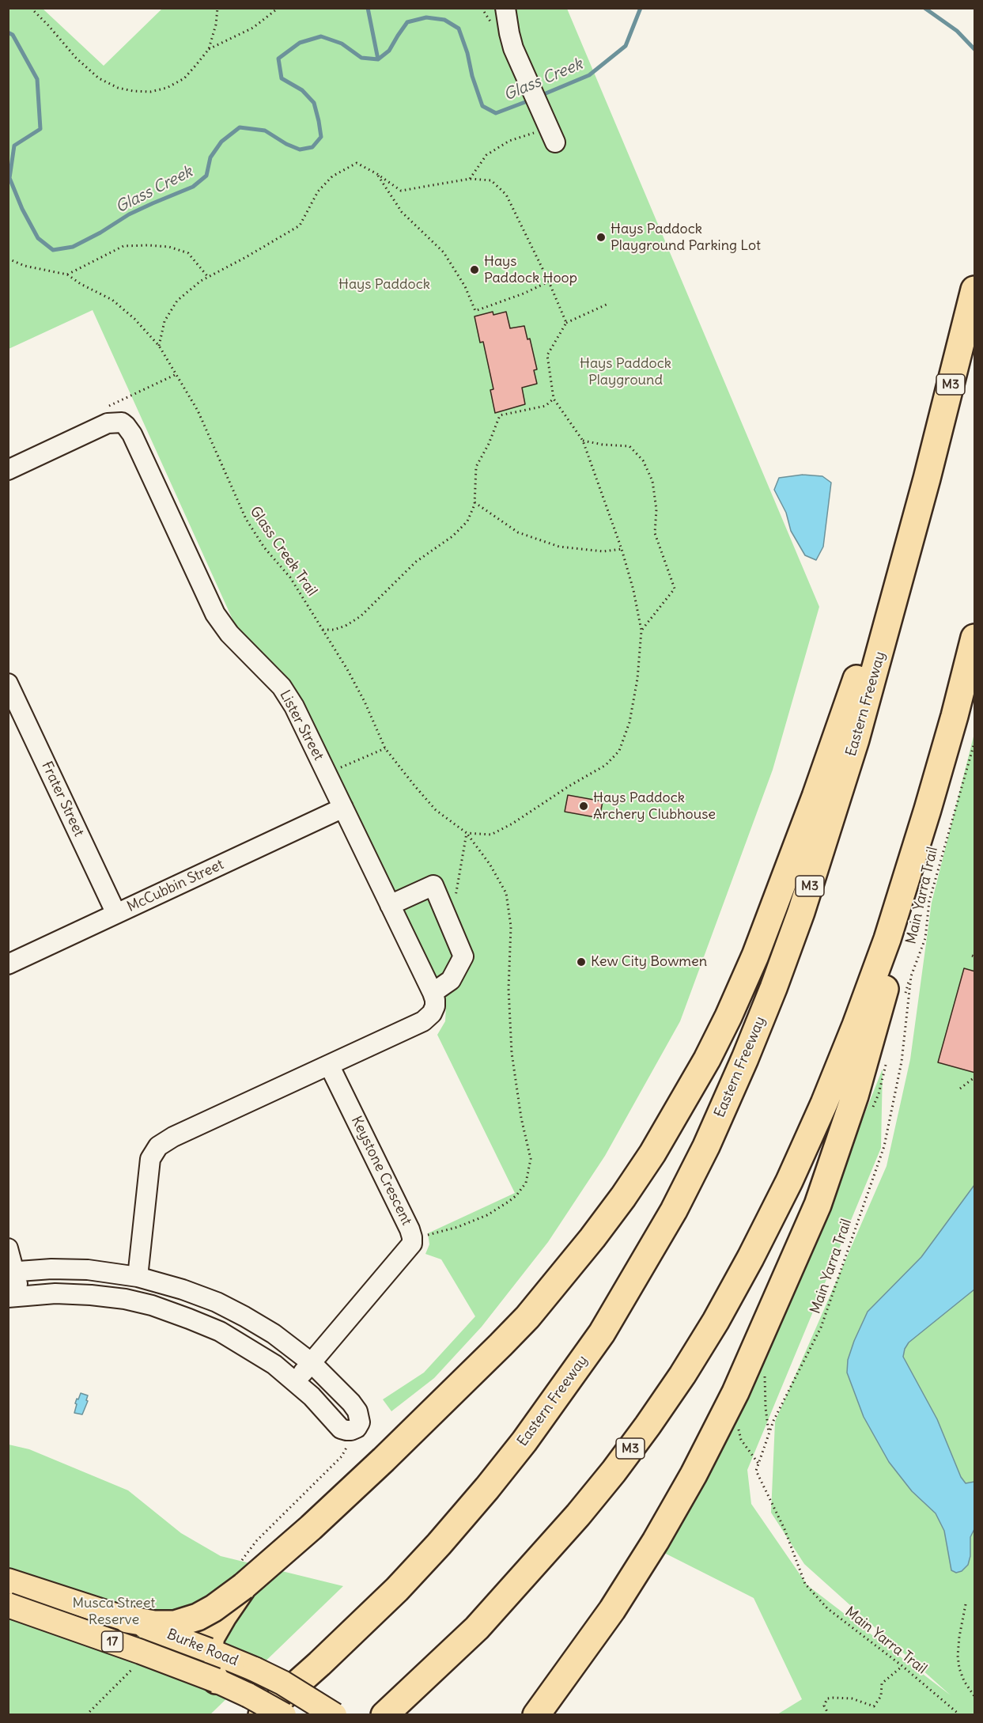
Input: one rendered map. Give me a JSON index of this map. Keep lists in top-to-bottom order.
{
  "streets": {
    "highway": ["M3", "Eastern Freeway"],
    "main road": ["17", "Burke Road"],
    "street": [
      "Lister Street",
      "Frater Street",
      "McCubbin Street",
      "Keystone Crescent"
    ],
    "path": ["Glass Creek Trail", "Main Yarra Trail"]
  },
  "crossings": [
    ["Glass Creek Trail", "Keystone Crescent"],
    ["Lister Street", "McCubbin Street"],
    ["Frater Street", "McCubbin Street"]
  ],
  "water": ["Glass Creek"],
  "parks": ["Hays Paddock", "Hays Paddock Playground", "Musca Street Reserve"],
  "places": [
    "Hays Paddock Playground Parking Lot",
    "Hays Paddock Hoop",
    "Hays Paddock Archery Clubhouse",
    "Kew City Bowmen"
  ]
}
